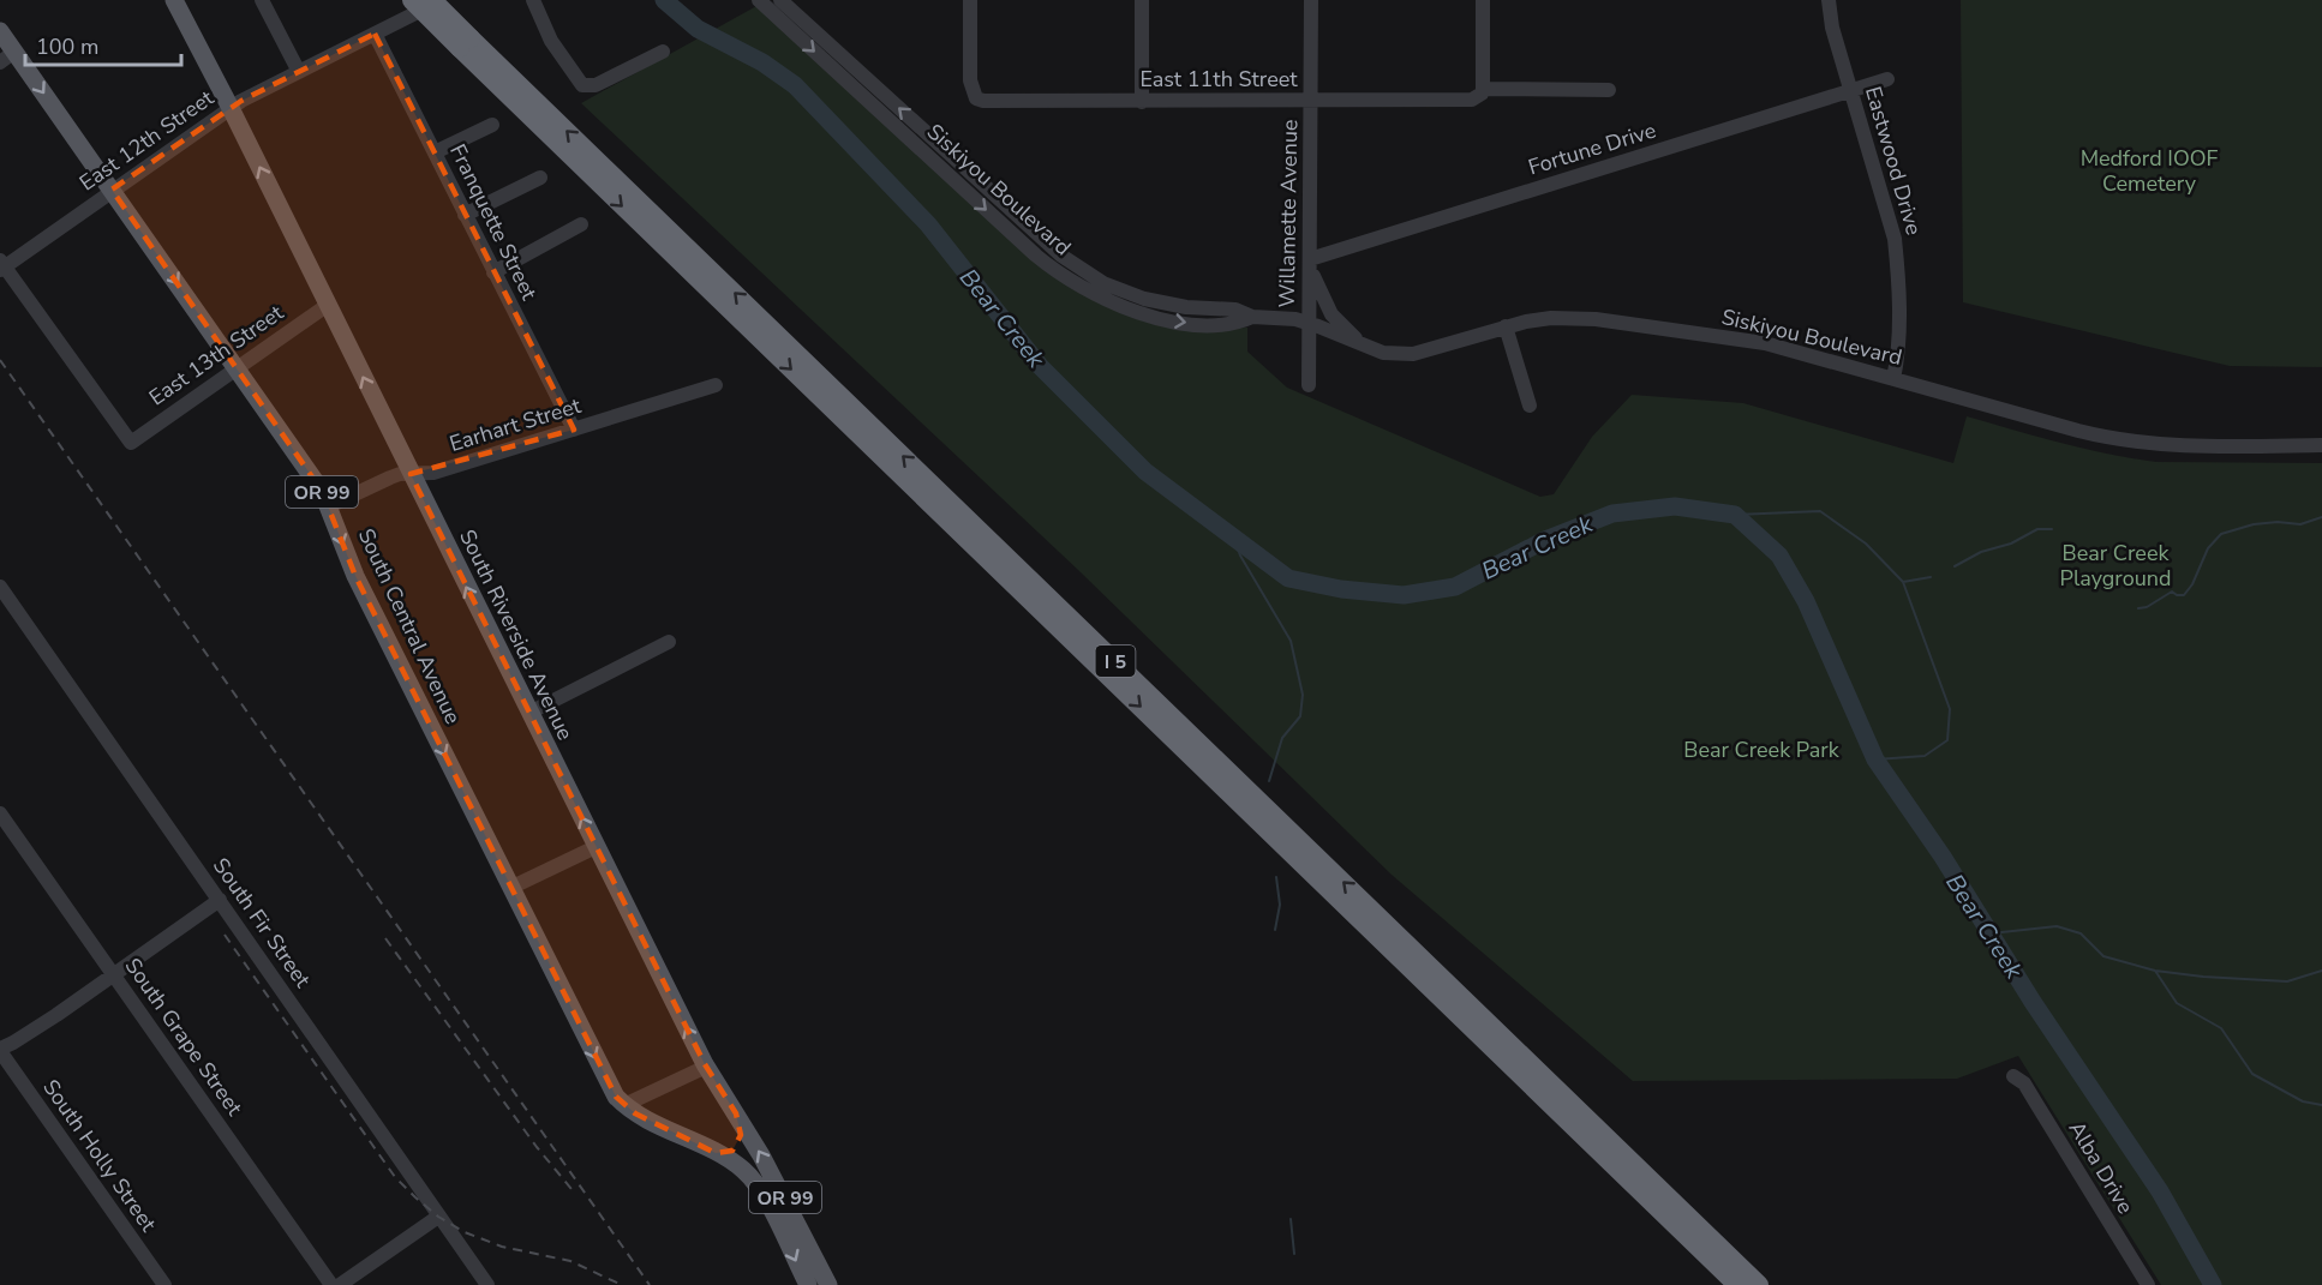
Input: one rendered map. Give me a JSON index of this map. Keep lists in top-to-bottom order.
{
  "streets": {
    "highway": ["I 5"],
    "main road": ["OR 99", "South Central Avenue", "South Riverside Avenue"],
    "street": [
      "East 11th Street",
      "East 12th Street",
      "Fortune Drive",
      "Eastwood Drive",
      "Siskiyou Boulevard",
      "Willamette Avenue",
      "Franquette Street",
      "East 13th Street",
      "Earhart Street",
      "South Fir Street",
      "South Grape Street",
      "South Holly Street",
      "Alba Drive"
    ]
  },
  "crossings": [
    ["East 11th Street", "Willamette Avenue"],
    ["East 12th Street", "Franquette Street"],
    ["East 12th Street", "East 13th Street"],
    ["East 12th Street", "South Central Avenue"],
    ["East 12th Street", "South Riverside Avenue"],
    ["Fortune Drive", "Eastwood Drive"],
    ["Fortune Drive", "Willamette Avenue"],
    ["Eastwood Drive", "Siskiyou Boulevard"],
    ["Siskiyou Boulevard", "Willamette Avenue"],
    ["Franquette Street", "Earhart Street"],
    ["East 13th Street", "South Central Avenue"],
    ["East 13th Street", "South Riverside Avenue"],
    ["Earhart Street", "South Central Avenue"],
    ["Earhart Street", "South Riverside Avenue"]
  ],
  "one_way": ["South Central Avenue", "South Riverside Avenue"],
  "water": ["Bear Creek"],
  "parks": ["Medford IOOF Cemetery", "Bear Creek Playground", "Bear Creek Park"],
  "scale_bar": "100 m"
}
